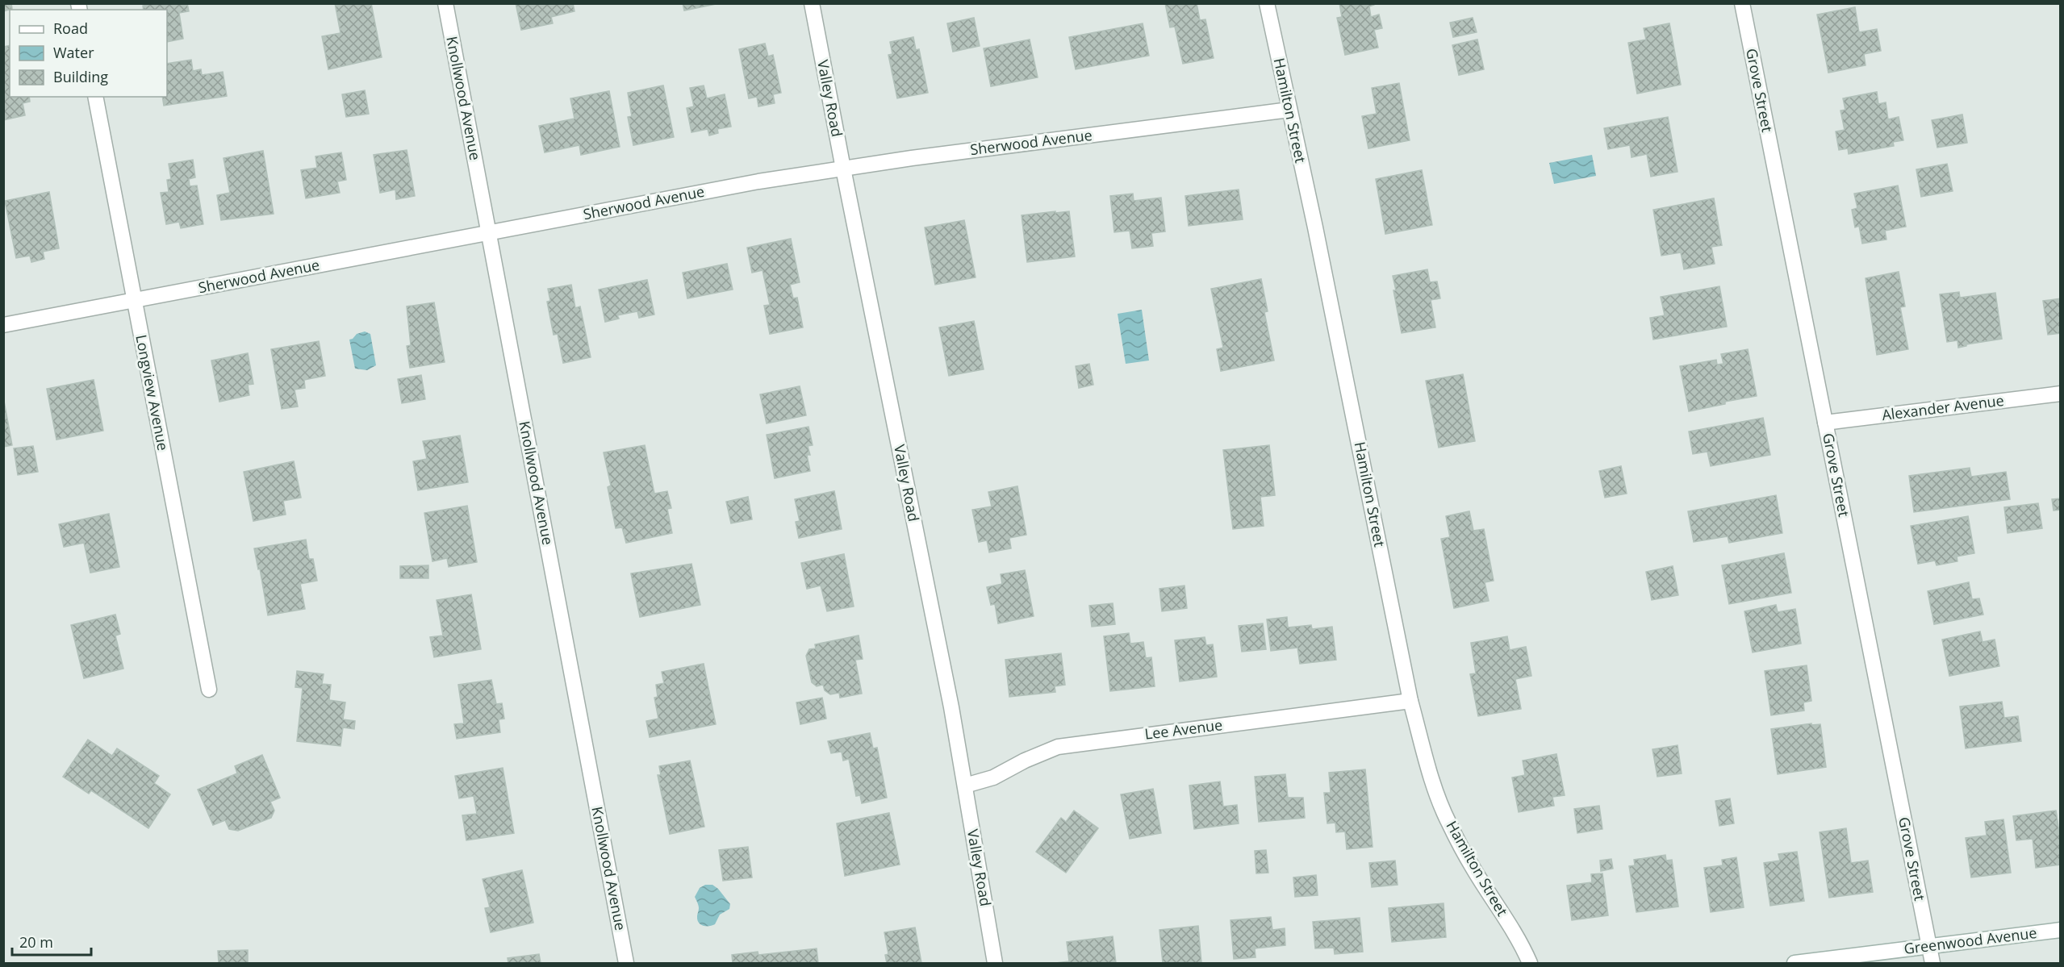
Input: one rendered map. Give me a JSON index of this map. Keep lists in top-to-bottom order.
{
  "streets": {
    "street": [
      "Grove Street",
      "Knollwood Avenue",
      "Valley Road",
      "Hamilton Street",
      "Sherwood Avenue",
      "Longview Avenue",
      "Alexander Avenue",
      "Lee Avenue",
      "Greenwood Avenue"
    ]
  },
  "crossings": [
    ["Grove Street", "Alexander Avenue"],
    ["Grove Street", "Greenwood Avenue"],
    ["Knollwood Avenue", "Sherwood Avenue"],
    ["Valley Road", "Sherwood Avenue"],
    ["Valley Road", "Lee Avenue"],
    ["Hamilton Street", "Sherwood Avenue"],
    ["Hamilton Street", "Lee Avenue"],
    ["Sherwood Avenue", "Longview Avenue"]
  ],
  "legend": ["Road", "Water", "Building"],
  "scale_bar": "20 m"
}
